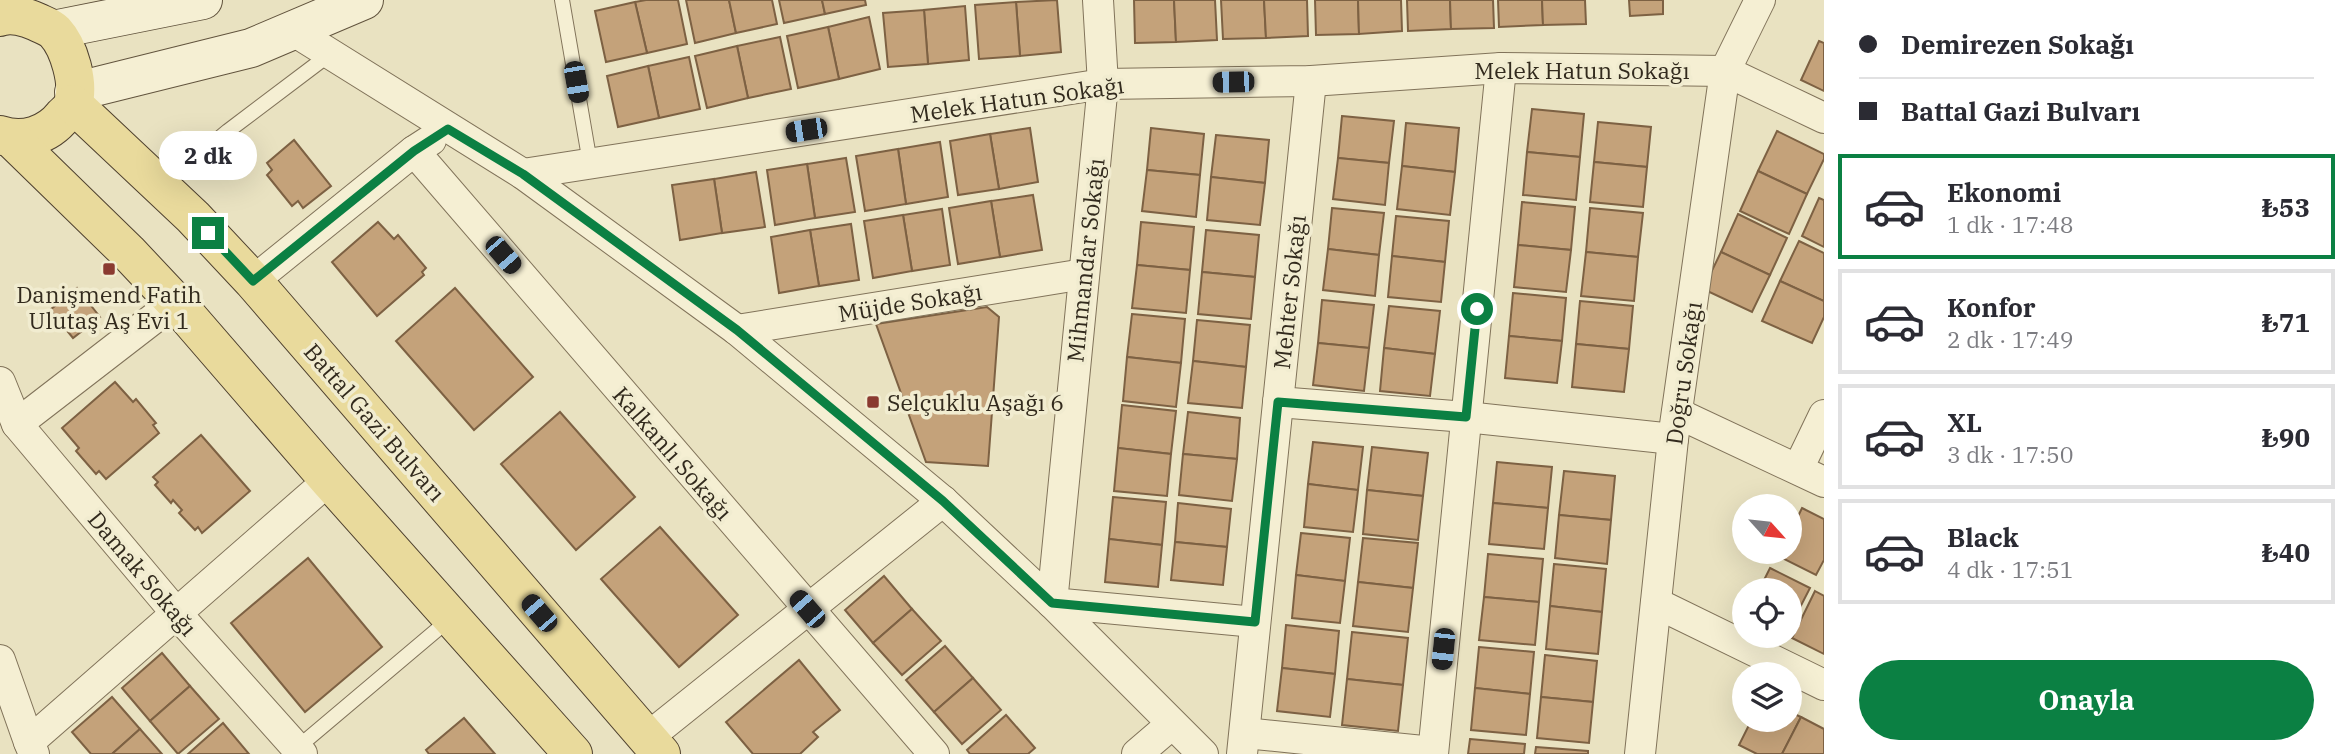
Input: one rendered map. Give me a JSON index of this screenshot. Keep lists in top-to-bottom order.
{
  "streets": {
    "main road": ["Battal Gazi Bulvarı"],
    "street": [
      "Melek Hatun Sokağı",
      "Mihmandar Sokağı",
      "Mehter Sokağı",
      "Müjde Sokağı",
      "Doğru Sokağı",
      "Kalkanlı Sokağı",
      "Damak Sokağı"
    ]
  },
  "crossings": [
    ["Melek Hatun Sokağı", "Mihmandar Sokağı"],
    ["Melek Hatun Sokağı", "Mehter Sokağı"],
    ["Melek Hatun Sokağı", "Doğru Sokağı"],
    ["Mihmandar Sokağı", "Müjde Sokağı"]
  ],
  "places": {
    "transit": ["Danişmend Fatih Ulutaş Aş Evi 1", "Selçuklu Aşağı 6"]
  },
  "north": "bottom right",
  "page": {
    "banner": ["Demirezen Sokağı", "Battal Gazi Bulvarı"],
    "bubble": "2 dk",
    "list": [
      {
        "name": "Ekonomi",
        "note": "1 dk · 17:48",
        "value": "₺53"
      },
      {
        "name": "Konfor",
        "note": "2 dk · 17:49",
        "value": "₺71"
      },
      {
        "name": "XL",
        "note": "3 dk · 17:50",
        "value": "₺90"
      },
      {
        "name": "Black",
        "note": "4 dk · 17:51",
        "value": "₺40"
      }
    ],
    "buttons": "Onayla"
  }
}
